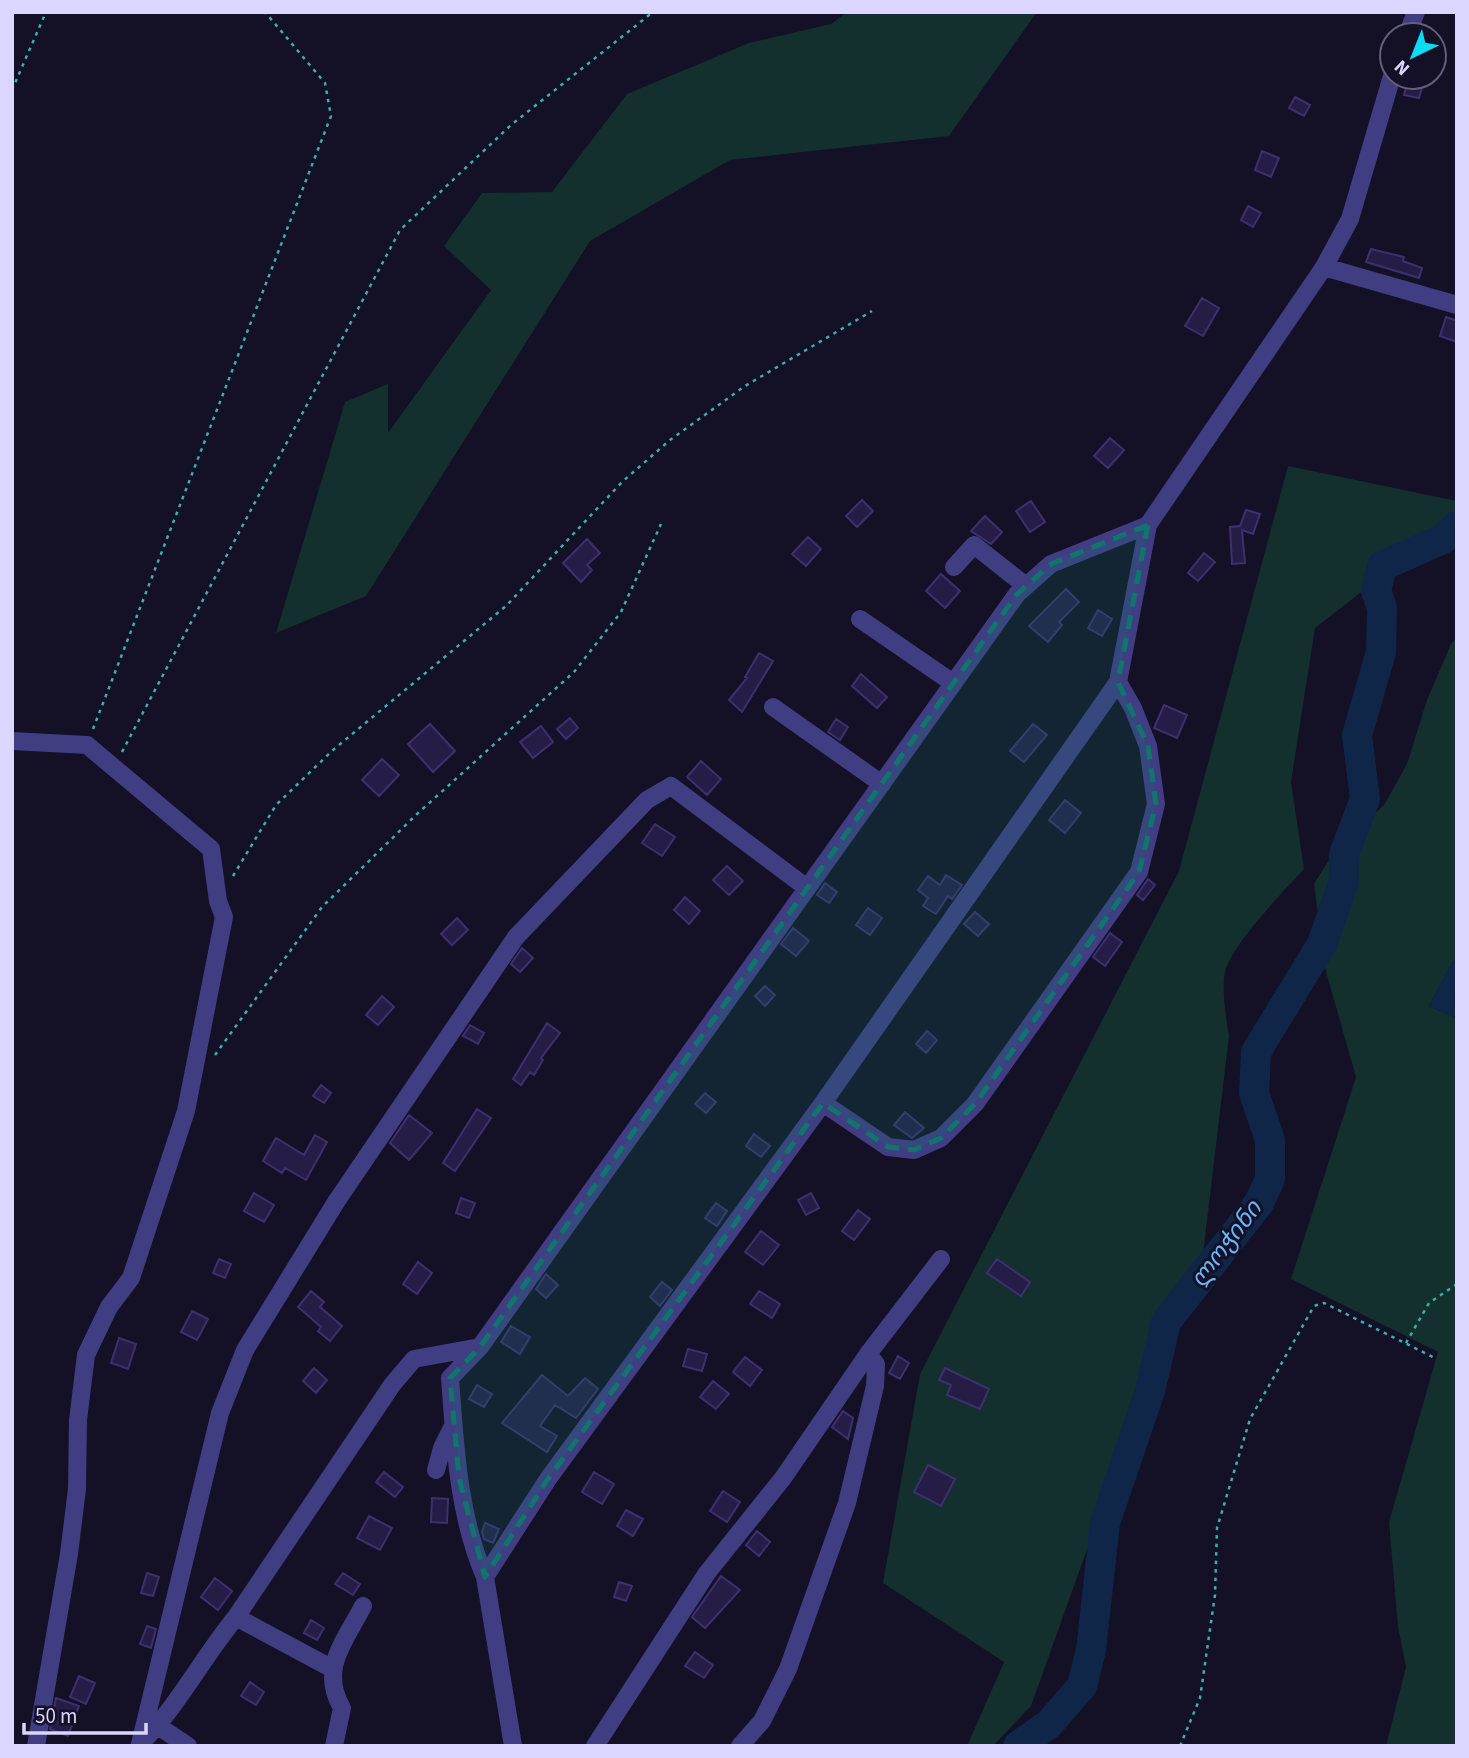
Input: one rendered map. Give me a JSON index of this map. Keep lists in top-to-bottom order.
{
  "water": ["ლოჭინი"],
  "scale_bar": "50 m",
  "north": "bottom left"
}
